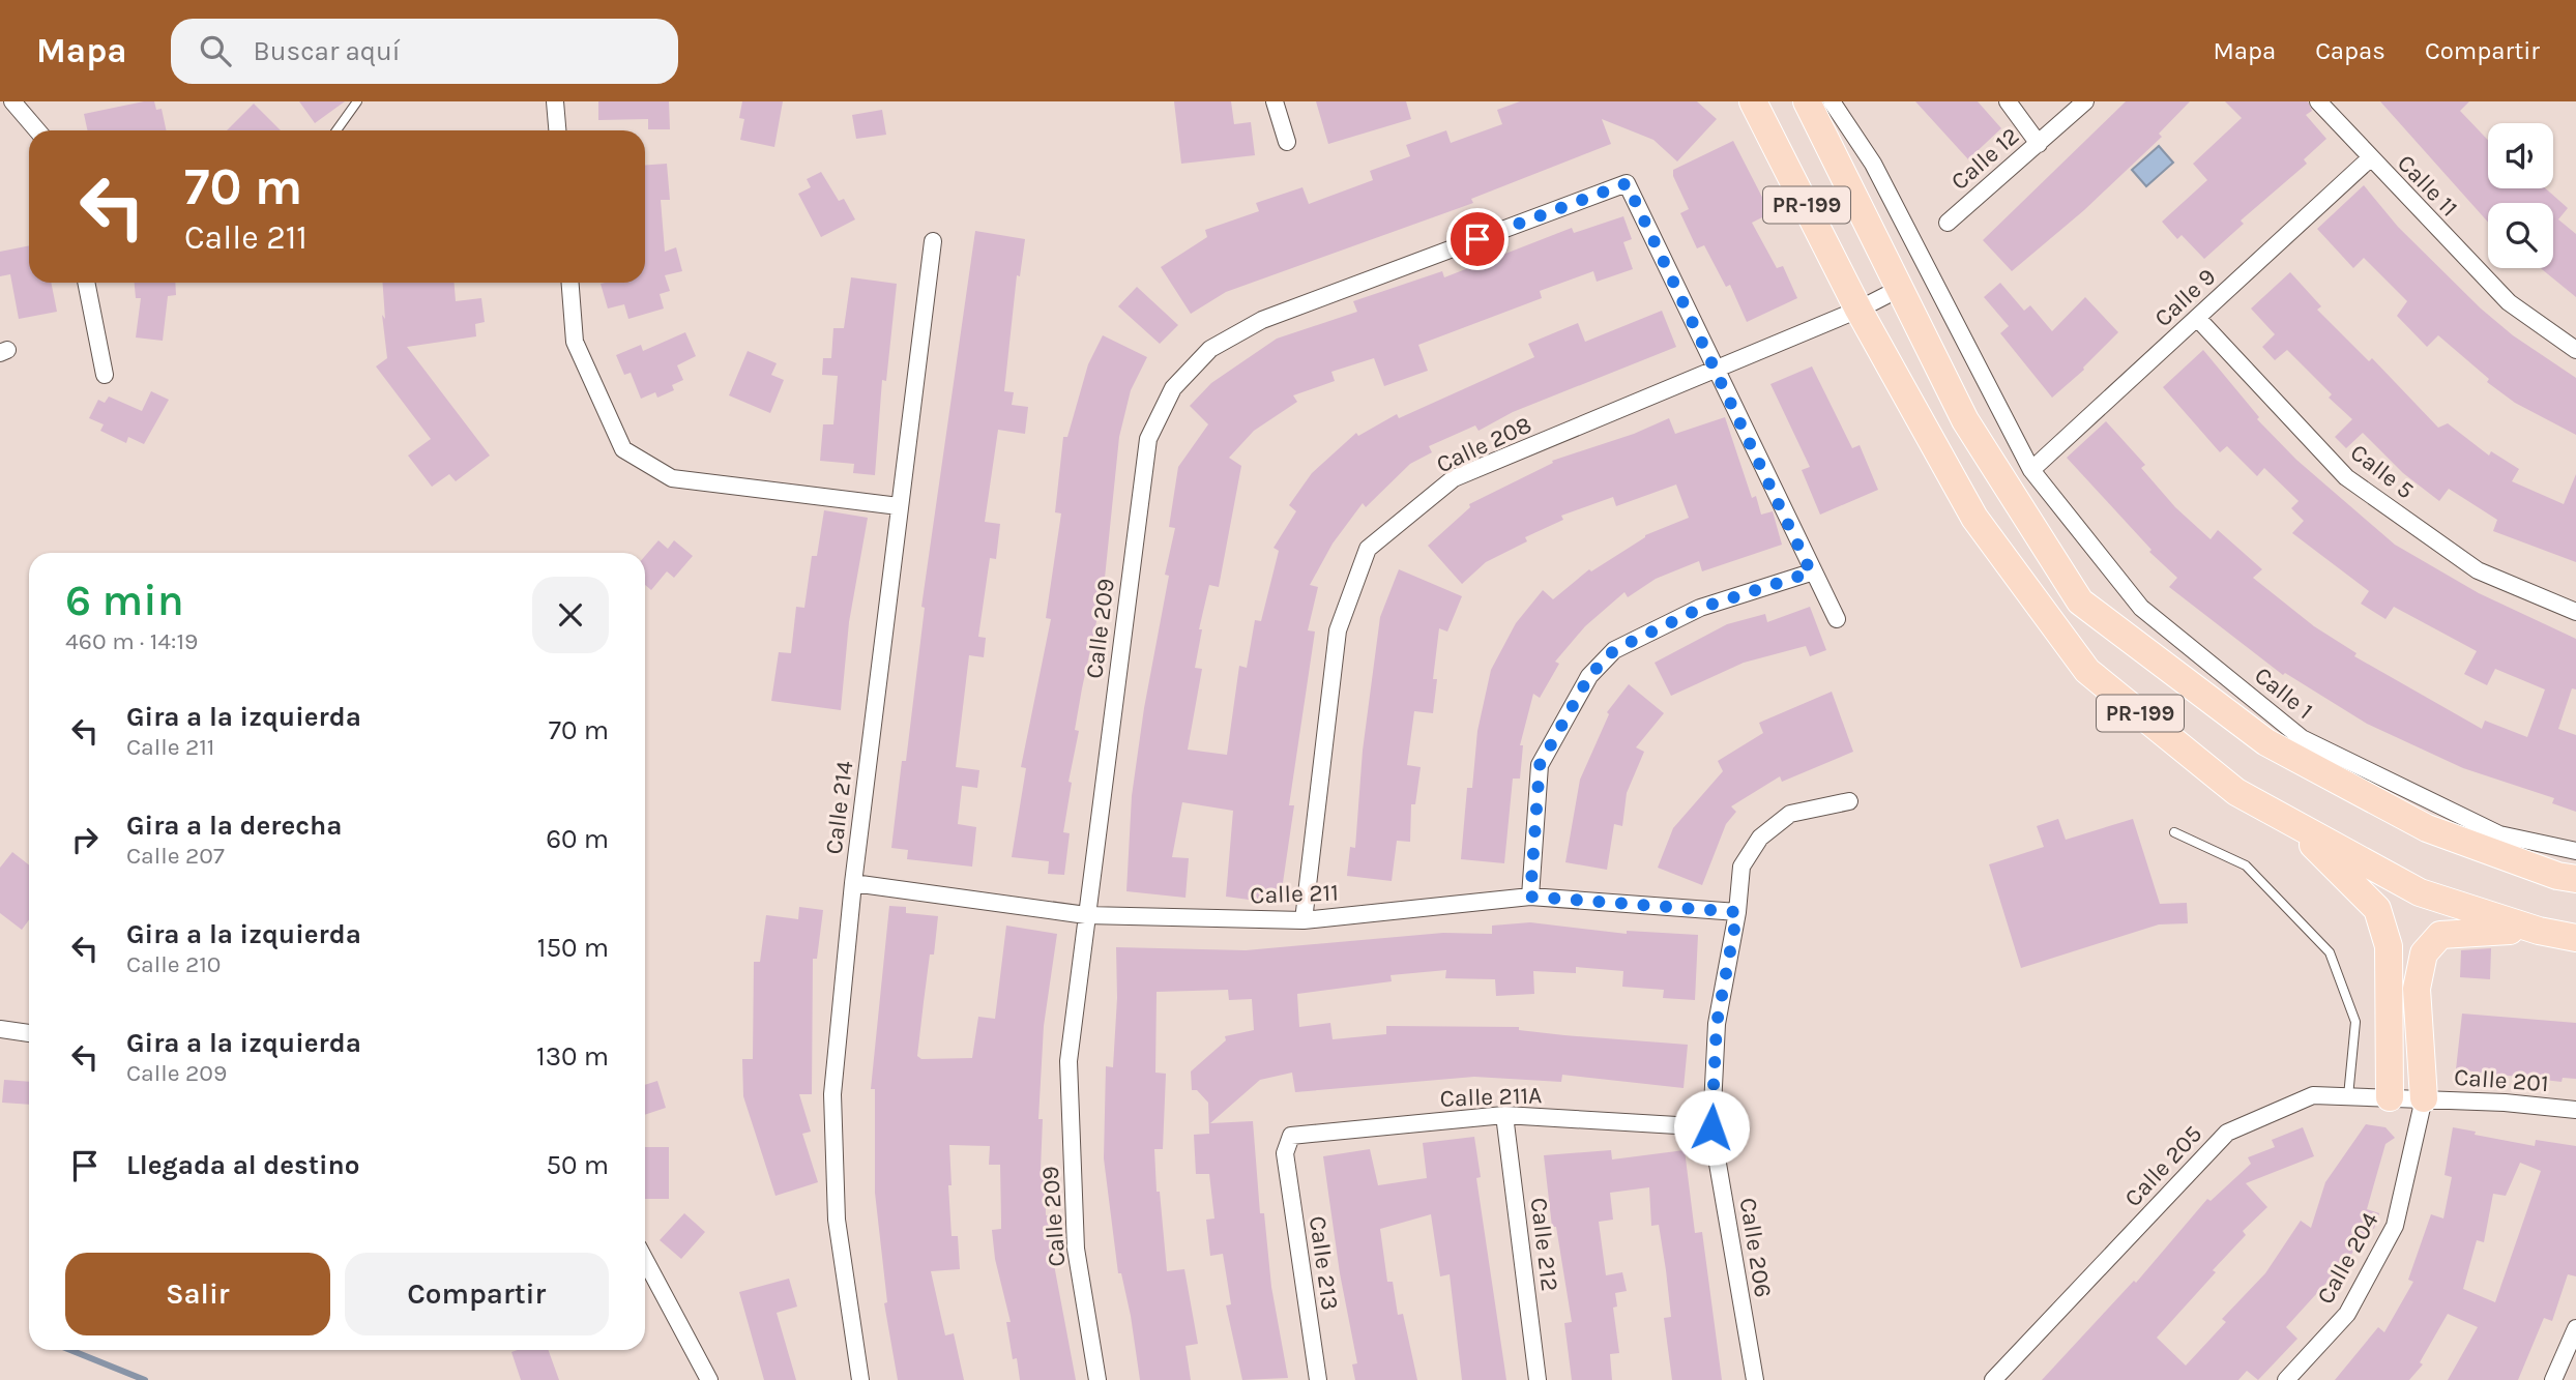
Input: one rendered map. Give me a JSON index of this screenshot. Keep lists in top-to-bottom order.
{
  "streets": {
    "main road": ["PR-199"],
    "street": [
      "Calle 12",
      "Calle 11",
      "Calle 9",
      "Calle 208",
      "Calle 5",
      "Calle 209",
      "Calle 1",
      "Calle 214",
      "Calle 211",
      "Calle 201",
      "Calle 211A",
      "Calle 205",
      "Calle 212",
      "Calle 206",
      "Calle 204",
      "Calle 213"
    ]
  },
  "crossings": [
    ["Calle 11", "Calle 9"],
    ["PR-199", "Calle 208"],
    ["Calle 9", "Calle 5"],
    ["Calle 9", "Calle 1"],
    ["Calle 208", "Calle 209"],
    ["Calle 208", "Calle 211"],
    ["Calle 209", "Calle 211"],
    ["Calle 214", "Calle 211"],
    ["Calle 211", "Calle 206"],
    ["Calle 201", "Calle 205"],
    ["Calle 201", "Calle 204"],
    ["Calle 211A", "Calle 212"],
    ["Calle 211A", "Calle 206"],
    ["Calle 211A", "Calle 213"],
    ["Calle 205", "Calle 204"]
  ],
  "page": {
    "header": "Mapa",
    "search": "Buscar aquí",
    "nav": ["Mapa", "Capas", "Compartir"],
    "turn": ["70 m", "Calle 211"],
    "heading": ["6 min", "460 m · 14:19"],
    "list": [
      {
        "name": "Gira a la izquierda",
        "note": "Calle 211",
        "value": "70 m"
      },
      {
        "name": "Gira a la derecha",
        "note": "Calle 207",
        "value": "60 m"
      },
      {
        "name": "Gira a la izquierda",
        "note": "Calle 210",
        "value": "150 m"
      },
      {
        "name": "Gira a la izquierda",
        "note": "Calle 209",
        "value": "130 m"
      },
      {
        "name": "Llegada al destino",
        "value": "50 m"
      }
    ],
    "buttons": ["Salir", "Compartir"]
  }
}
